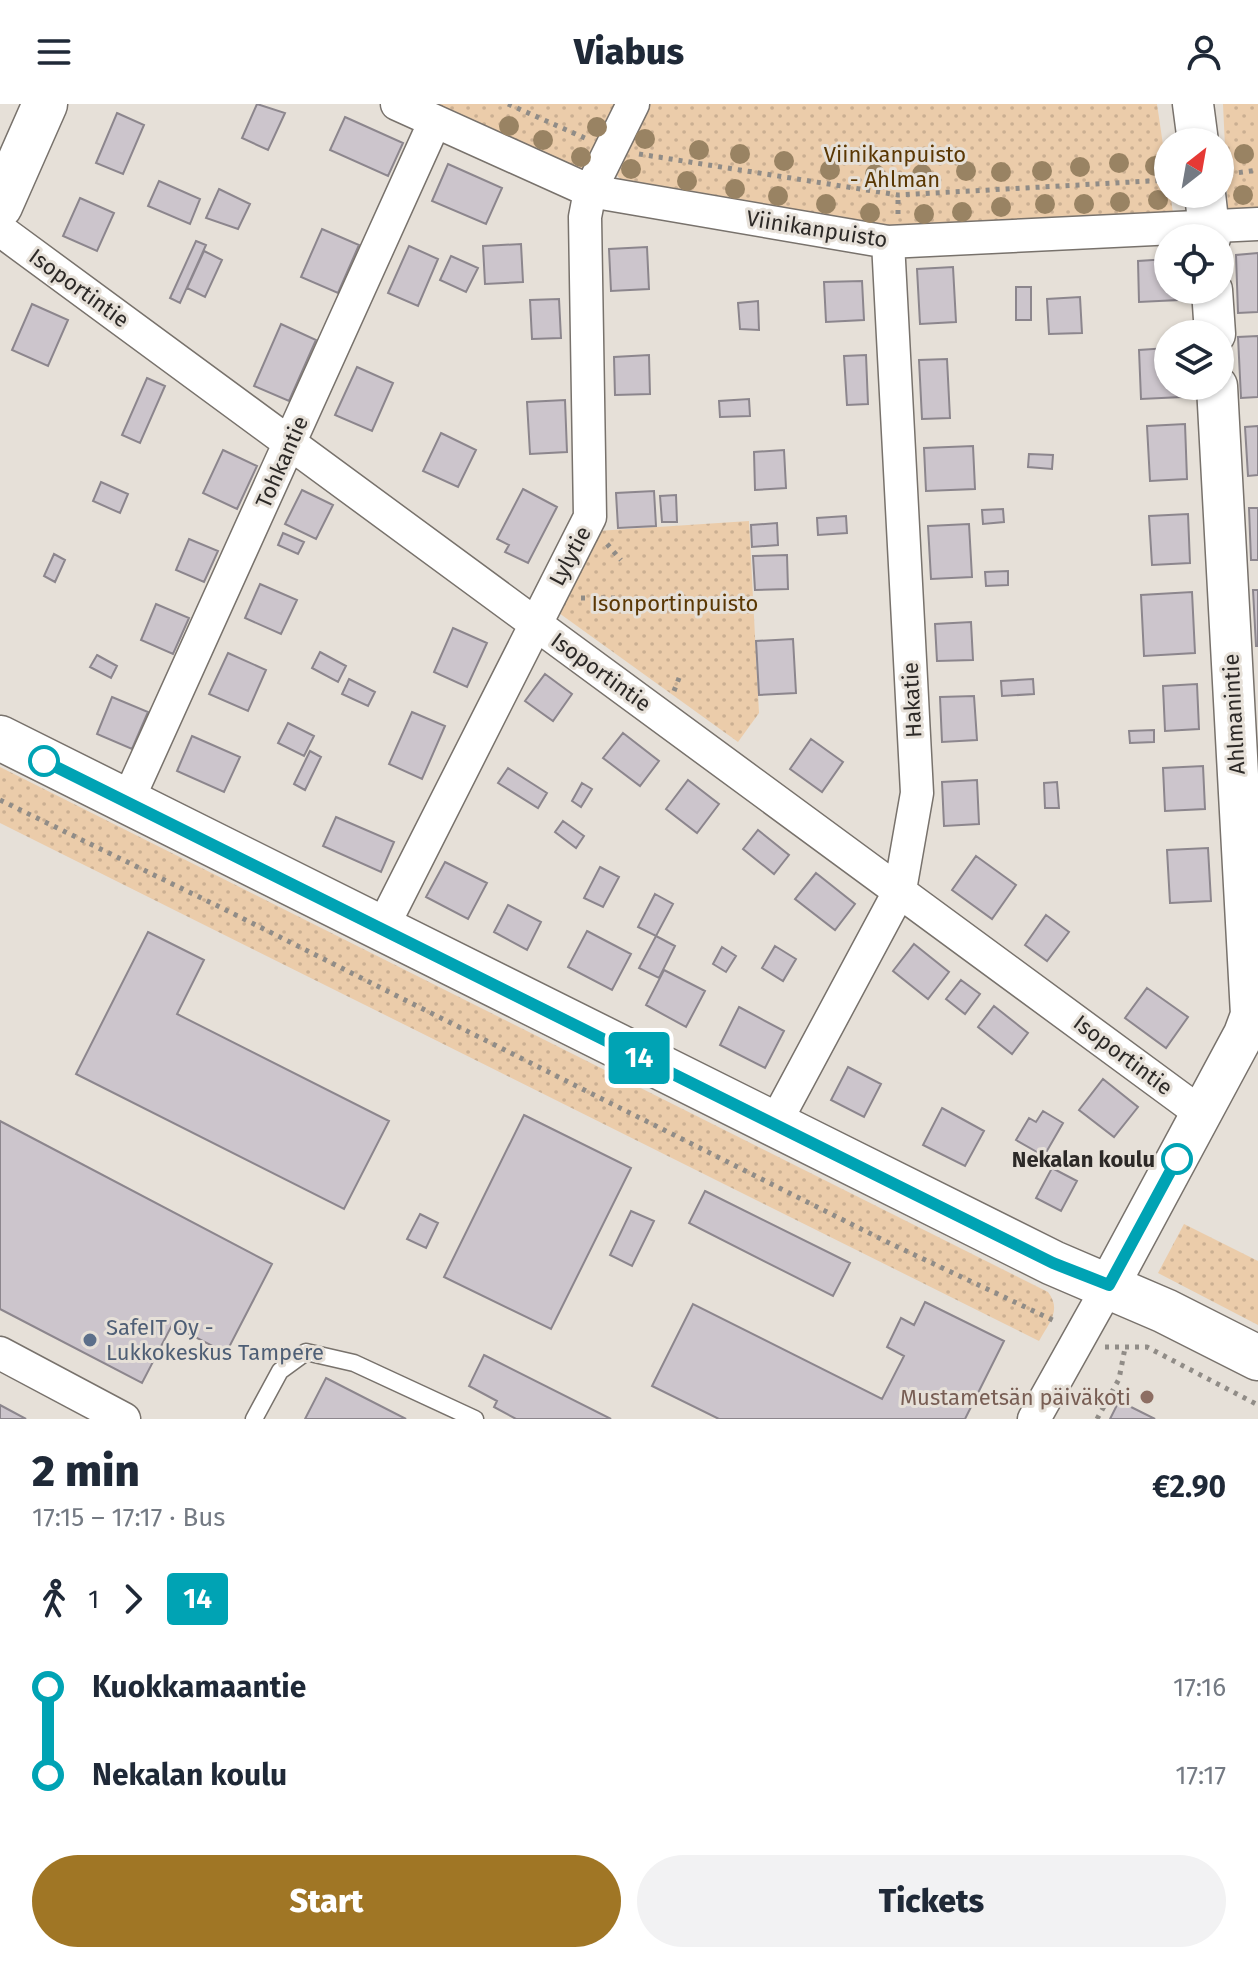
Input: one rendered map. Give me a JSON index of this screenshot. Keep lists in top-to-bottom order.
{
  "streets": {
    "street": [
      "Viinikanpuisto",
      "Isoportintie",
      "Tohkantie",
      "Lylytie",
      "Hakatie",
      "Ahlmanintie"
    ]
  },
  "crossings": [
    ["Viinikanpuisto", "Tohkantie"],
    ["Viinikanpuisto", "Lylytie"],
    ["Viinikanpuisto", "Hakatie"],
    ["Isoportintie", "Tohkantie"],
    ["Isoportintie", "Lylytie"],
    ["Isoportintie", "Hakatie"],
    ["Isoportintie", "Ahlmanintie"]
  ],
  "parks": ["Viinikanpuisto - Ahlman", "Isonportinpuisto"],
  "places": ["Nekalan koulu", "SafeIT Oy - Lukkokeskus Tampere", "Mustametsän päiväkoti"],
  "lines": ["bus line 14"],
  "north": "top right",
  "page": {
    "header": "Viabus",
    "on_map": "14",
    "heading": ["2 min", "17:15 – 17:17 · Bus", "€2.90"],
    "legs": ["1", "14"],
    "list": [
      {
        "name": "Kuokkamaantie",
        "value": "17:16"
      },
      {
        "name": "Nekalan koulu",
        "value": "17:17"
      }
    ],
    "buttons": ["Start", "Tickets"]
  }
}
